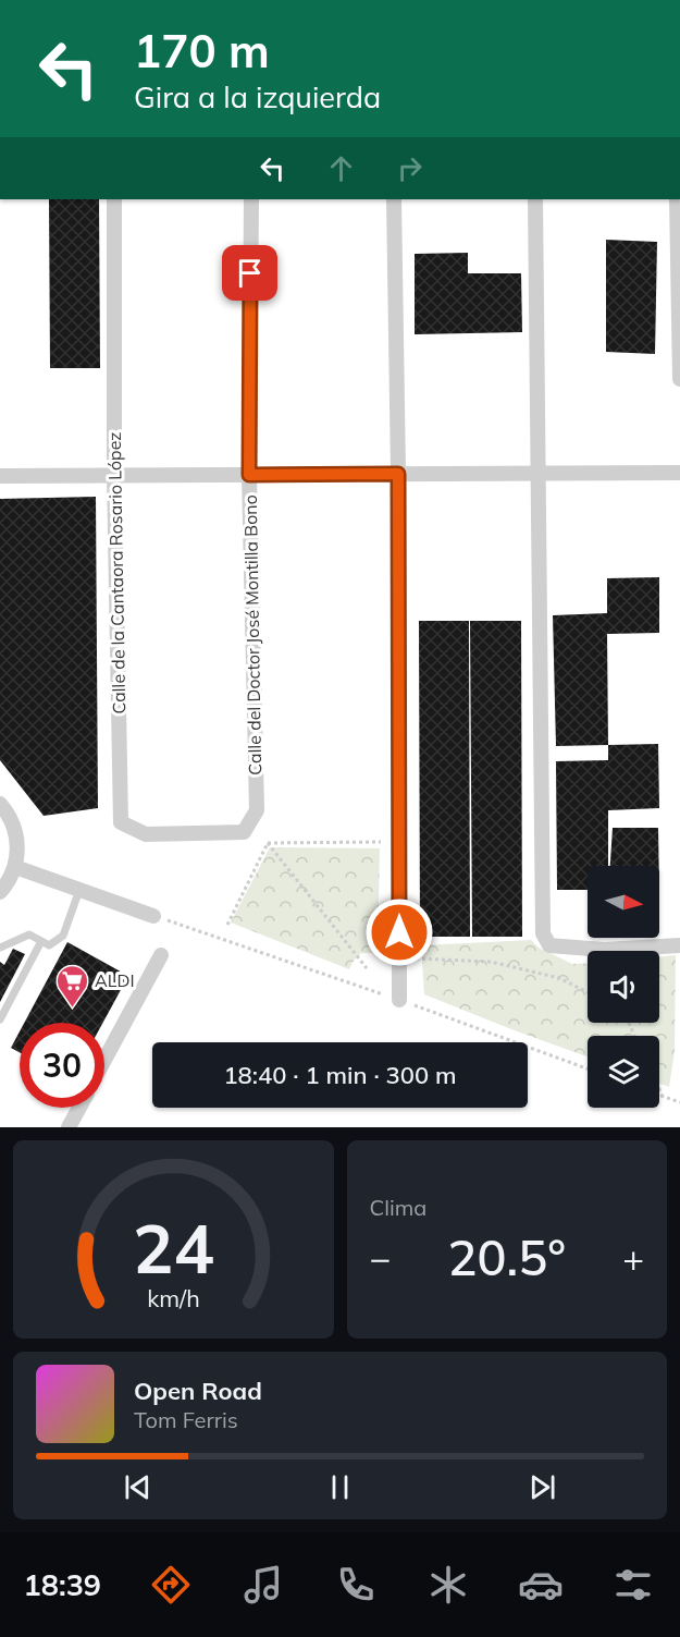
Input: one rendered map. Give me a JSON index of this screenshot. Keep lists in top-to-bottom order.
{
  "streets": {
    "street": ["Calle de la Cantaora Rosario López", "Calle del Doctor José Montilla Bono"]
  },
  "crossings": [
    ["Calle de la Cantaora Rosario López", "Calle del Doctor José Montilla Bono"]
  ],
  "places": {
    "supermarket": ["ALDI"]
  },
  "north": "right",
  "page": {
    "turn": ["170 m", "Gira a la izquierda"],
    "limit": "30",
    "trip": "18:40 · 1 min · 300 m",
    "tile": "Clima",
    "heat": ["−", "20.5°", "+"],
    "song": ["Open Road", "Tom Ferris"],
    "tabs": "18:39",
    "gauge": ["24", "km/h"]
  }
}
